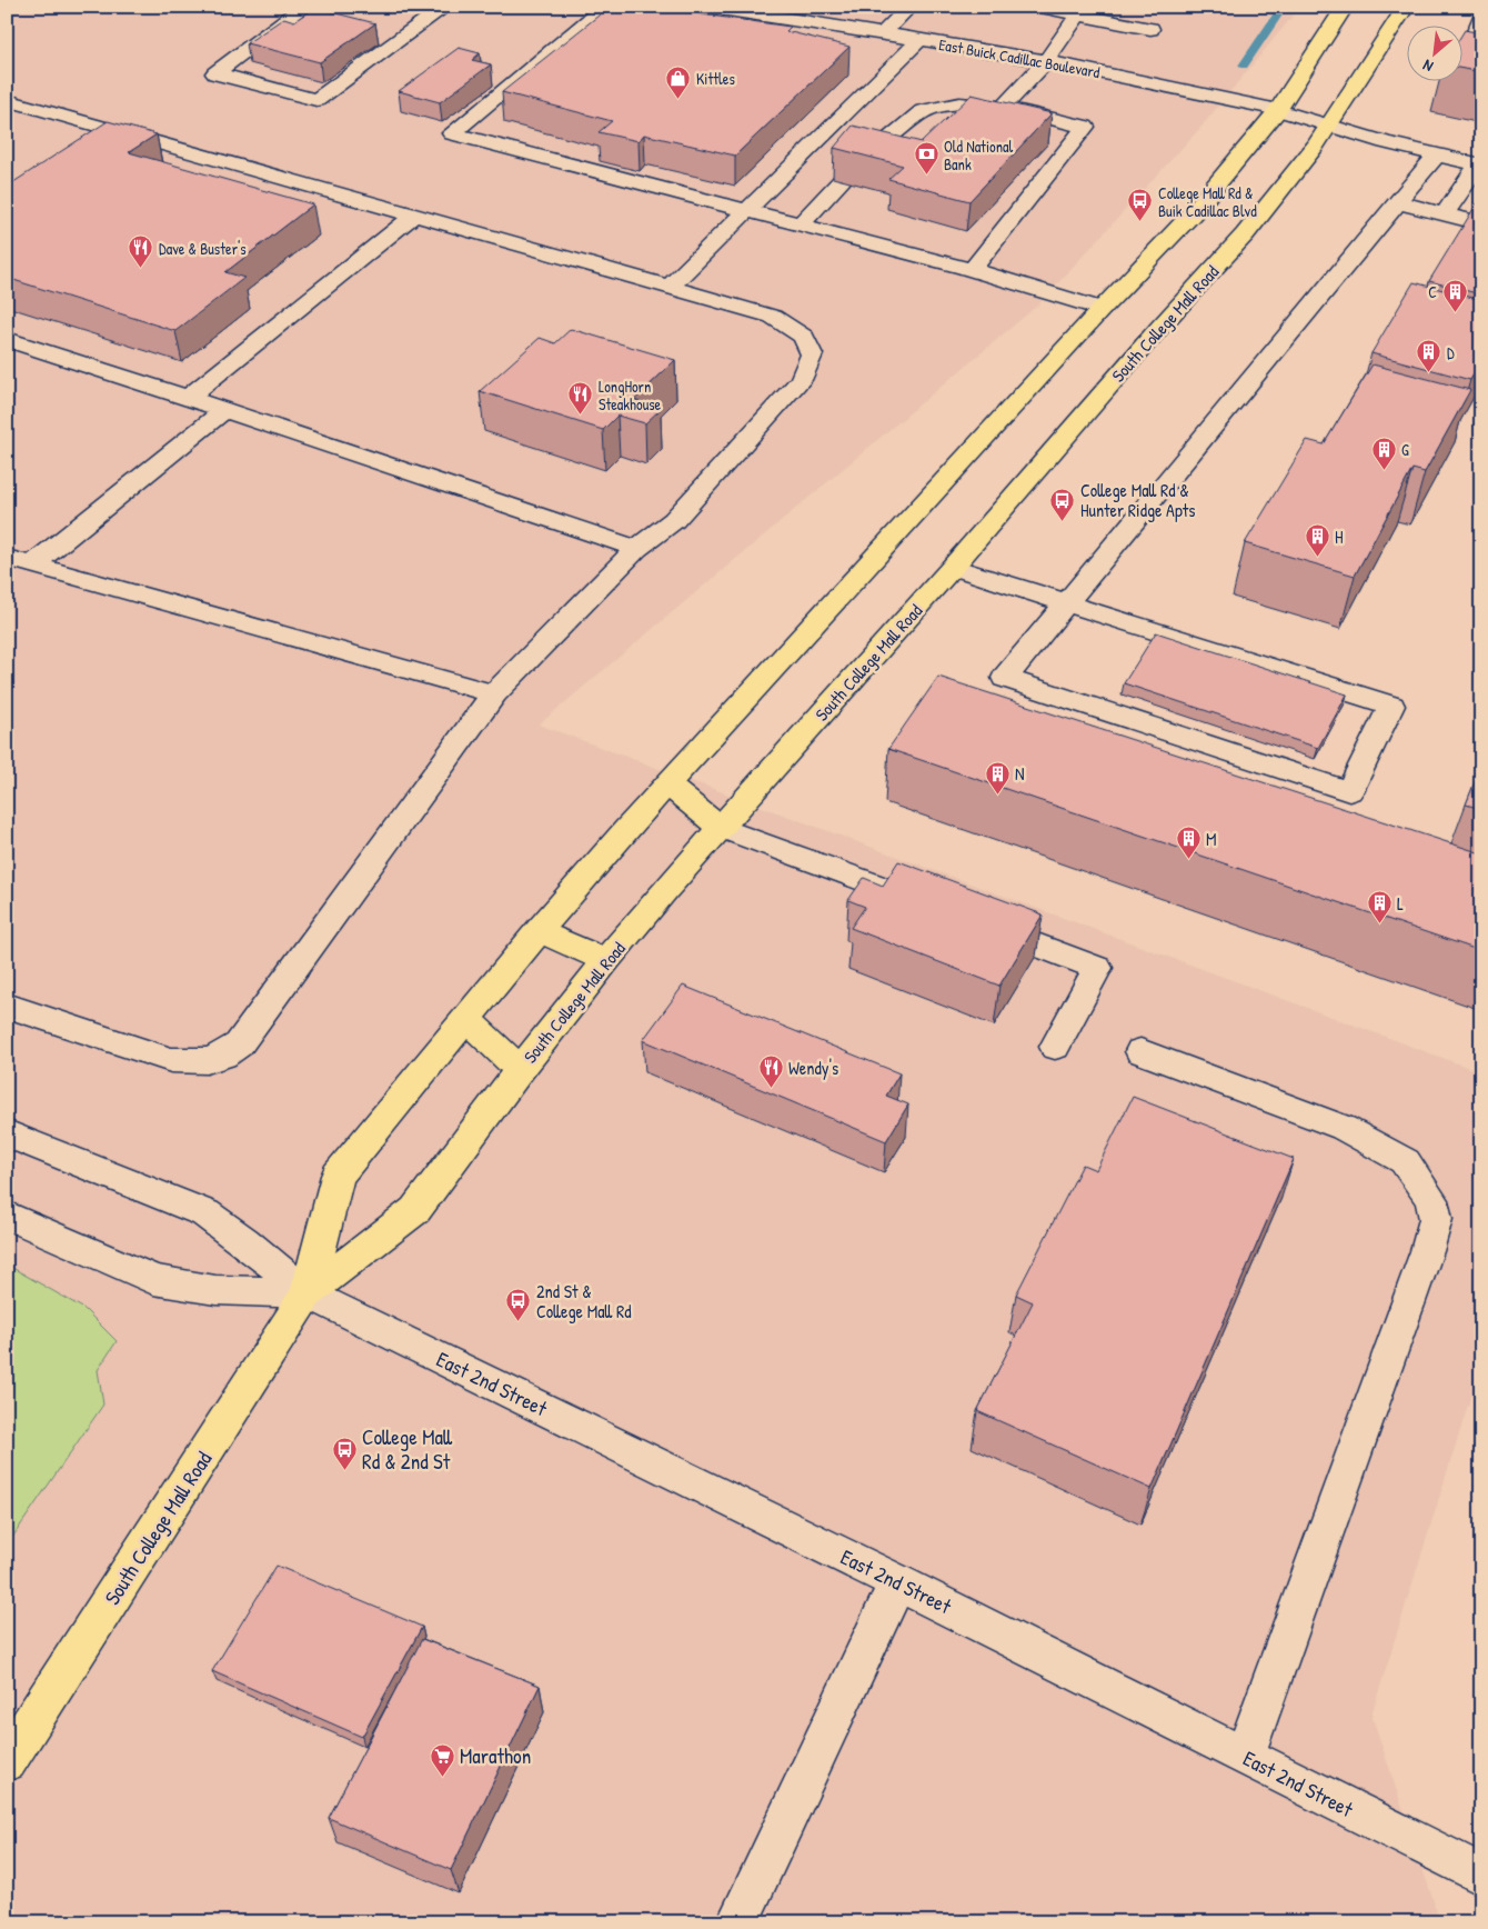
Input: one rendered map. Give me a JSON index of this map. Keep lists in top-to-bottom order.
{
  "streets": {
    "main road": ["South College Mall Road"],
    "street": ["East Buick Cadillac Boulevard", "East 2nd Street"]
  },
  "crossings": [
    ["East Buick Cadillac Boulevard", "South College Mall Road"],
    ["South College Mall Road", "East 2nd Street"]
  ],
  "places": {
    "shop": ["Kittles"],
    "bank": ["Old National Bank"],
    "bus stop": [
      "College Mall Rd & Buik Cadillac Blvd",
      "College Mall Rd & Hunter Ridge Apts",
      "2nd St & College Mall Rd",
      "College Mall Rd & 2nd St"
    ],
    "restaurant": ["Dave & Buster's", "LongHorn Steakhouse", "Wendy's"],
    "building": [
      "C",
      "D",
      "G",
      "H",
      "N",
      "M",
      "L"
    ],
    "supermarket": ["Marathon"]
  },
  "north": "bottom left"
}
